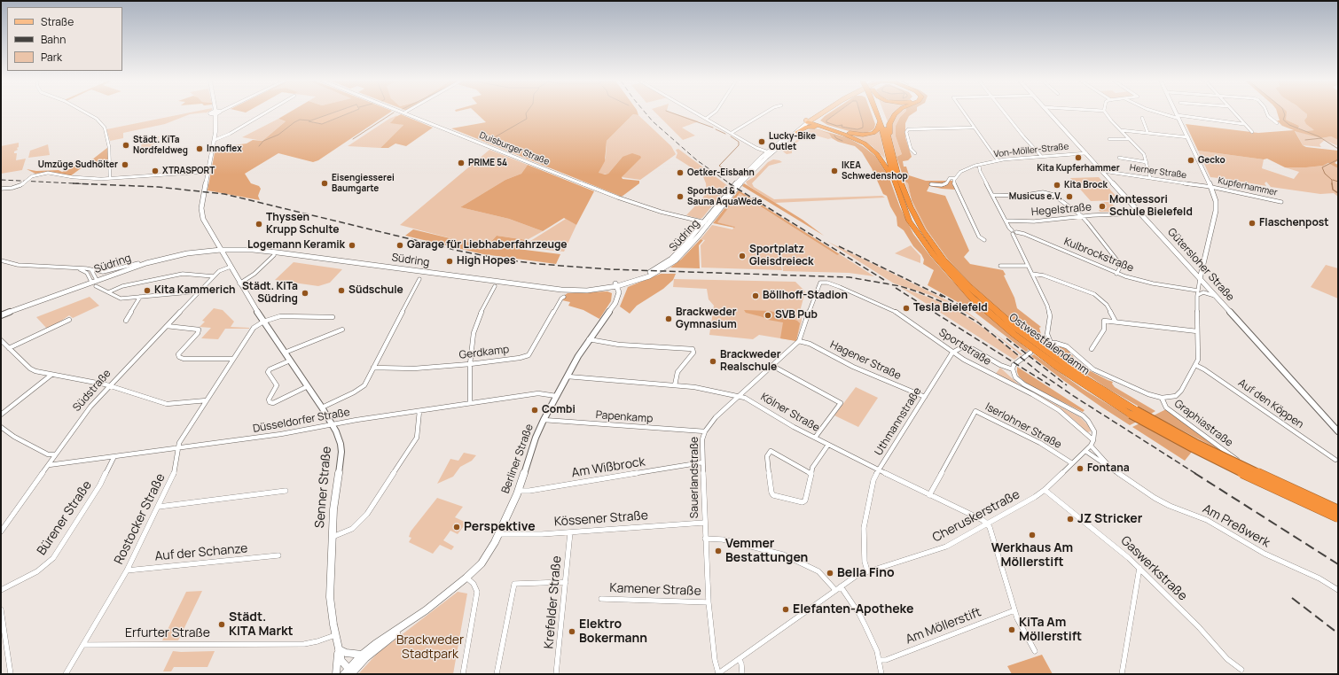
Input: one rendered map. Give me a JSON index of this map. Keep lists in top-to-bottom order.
{
  "streets": {
    "highway": ["Ostwestfalendamm"],
    "main road": [
      "Südring",
      "Gütersloher Straße",
      "Berliner Straße",
      "Senner Straße"
    ],
    "street": [
      "Duisburger Straße",
      "Von-Möller-Straße",
      "Herner Straße",
      "Kupferhammer",
      "Hegelstraße",
      "Kulbrockstraße",
      "Sportstraße",
      "Gerdkamp",
      "Hagener Straße",
      "Südstraße",
      "Auf den Köppen",
      "Kölner Straße",
      "Papenkamp",
      "Düsseldorfer Straße",
      "Uthmannstraße",
      "Graphiastraße",
      "Iserlohner Straße",
      "Am Wißbrock",
      "Sauerlandstraße",
      "Cheruskerstraße",
      "Bürener Straße",
      "Rostocker Straße",
      "Kössener Straße",
      "Am Preßwerk",
      "Auf der Schanze",
      "Gaswerkstraße",
      "Kamener Straße",
      "Krefelder Straße",
      "Am Möllerstift",
      "Erfurter Straße"
    ]
  },
  "crossings": [
    ["Duisburger Straße", "Südring"],
    ["Von-Möller-Straße", "Gütersloher Straße"],
    ["Herner Straße", "Kupferhammer"],
    ["Herner Straße", "Gütersloher Straße"],
    ["Hegelstraße", "Gütersloher Straße"],
    ["Südring", "Berliner Straße"],
    ["Südring", "Senner Straße"],
    ["Sportstraße", "Uthmannstraße"],
    ["Sportstraße", "Sauerlandstraße"],
    ["Sportstraße", "Cheruskerstraße"],
    ["Hagener Straße", "Uthmannstraße"],
    ["Hagener Straße", "Sauerlandstraße"],
    ["Südstraße", "Düsseldorfer Straße"],
    ["Südstraße", "Senner Straße"],
    ["Kölner Straße", "Uthmannstraße"],
    ["Kölner Straße", "Iserlohner Straße"],
    ["Kölner Straße", "Berliner Straße"],
    ["Kölner Straße", "Sauerlandstraße"],
    ["Kölner Straße", "Cheruskerstraße"],
    ["Papenkamp", "Berliner Straße"],
    ["Papenkamp", "Sauerlandstraße"],
    ["Düsseldorfer Straße", "Berliner Straße"],
    ["Düsseldorfer Straße", "Senner Straße"],
    ["Düsseldorfer Straße", "Bürener Straße"],
    ["Düsseldorfer Straße", "Rostocker Straße"],
    ["Uthmannstraße", "Cheruskerstraße"],
    ["Iserlohner Straße", "Cheruskerstraße"],
    ["Berliner Straße", "Am Wißbrock"],
    ["Berliner Straße", "Senner Straße"],
    ["Berliner Straße", "Kössener Straße"],
    ["Am Wißbrock", "Sauerlandstraße"],
    ["Sauerlandstraße", "Cheruskerstraße"],
    ["Sauerlandstraße", "Kössener Straße"],
    ["Sauerlandstraße", "Kamener Straße"],
    ["Senner Straße", "Rostocker Straße"],
    ["Senner Straße", "Erfurter Straße"],
    ["Cheruskerstraße", "Am Preßwerk"],
    ["Cheruskerstraße", "Gaswerkstraße"],
    ["Rostocker Straße", "Auf der Schanze"],
    ["Rostocker Straße", "Erfurter Straße"],
    ["Kössener Straße", "Krefelder Straße"]
  ],
  "parks": ["Brackweder Stadtpark"],
  "places": [
    "Lucky-Bike Outlet",
    "Städt. KiTa Nordfeldweg",
    "Innoflex",
    "Kita Kupferhammer",
    "Gecko",
    "PRIME 54",
    "Umzüge Sudhölter",
    "XTRASPORT",
    "IKEA Schwedenshop",
    "Oetker-Eisbahn",
    "Eisengiesserei Baumgarte",
    "Kita Brock",
    "Sportbad & Sauna AquaWede",
    "Musicus e.V.",
    "Montessori Schule Bielefeld",
    "Flaschenpost",
    "Thyssen Krupp Schulte",
    "Logemann Keramik",
    "Garage für Liebhaberfahrzeuge",
    "Sportplatz Gleisdreieck",
    "High Hopes",
    "Kita Kammerich",
    "Südschule",
    "Städt. KiTa Südring",
    "Böllhoff-Stadion",
    "Tesla Bielefeld",
    "SVB Pub",
    "Brackweder Gymnasium",
    "Brackweder Realschule",
    "Combi",
    "Fontana",
    "JZ Stricker",
    "Perspektive",
    "Werkhaus Am Möllerstift",
    "Vemmer Bestattungen",
    "Bella Fino",
    "Elefanten-Apotheke",
    "Städt. KITA Markt",
    "KiTa Am Möllerstift",
    "Elektro Bokermann"
  ],
  "legend": ["Straße", "Bahn", "Park"]
}
